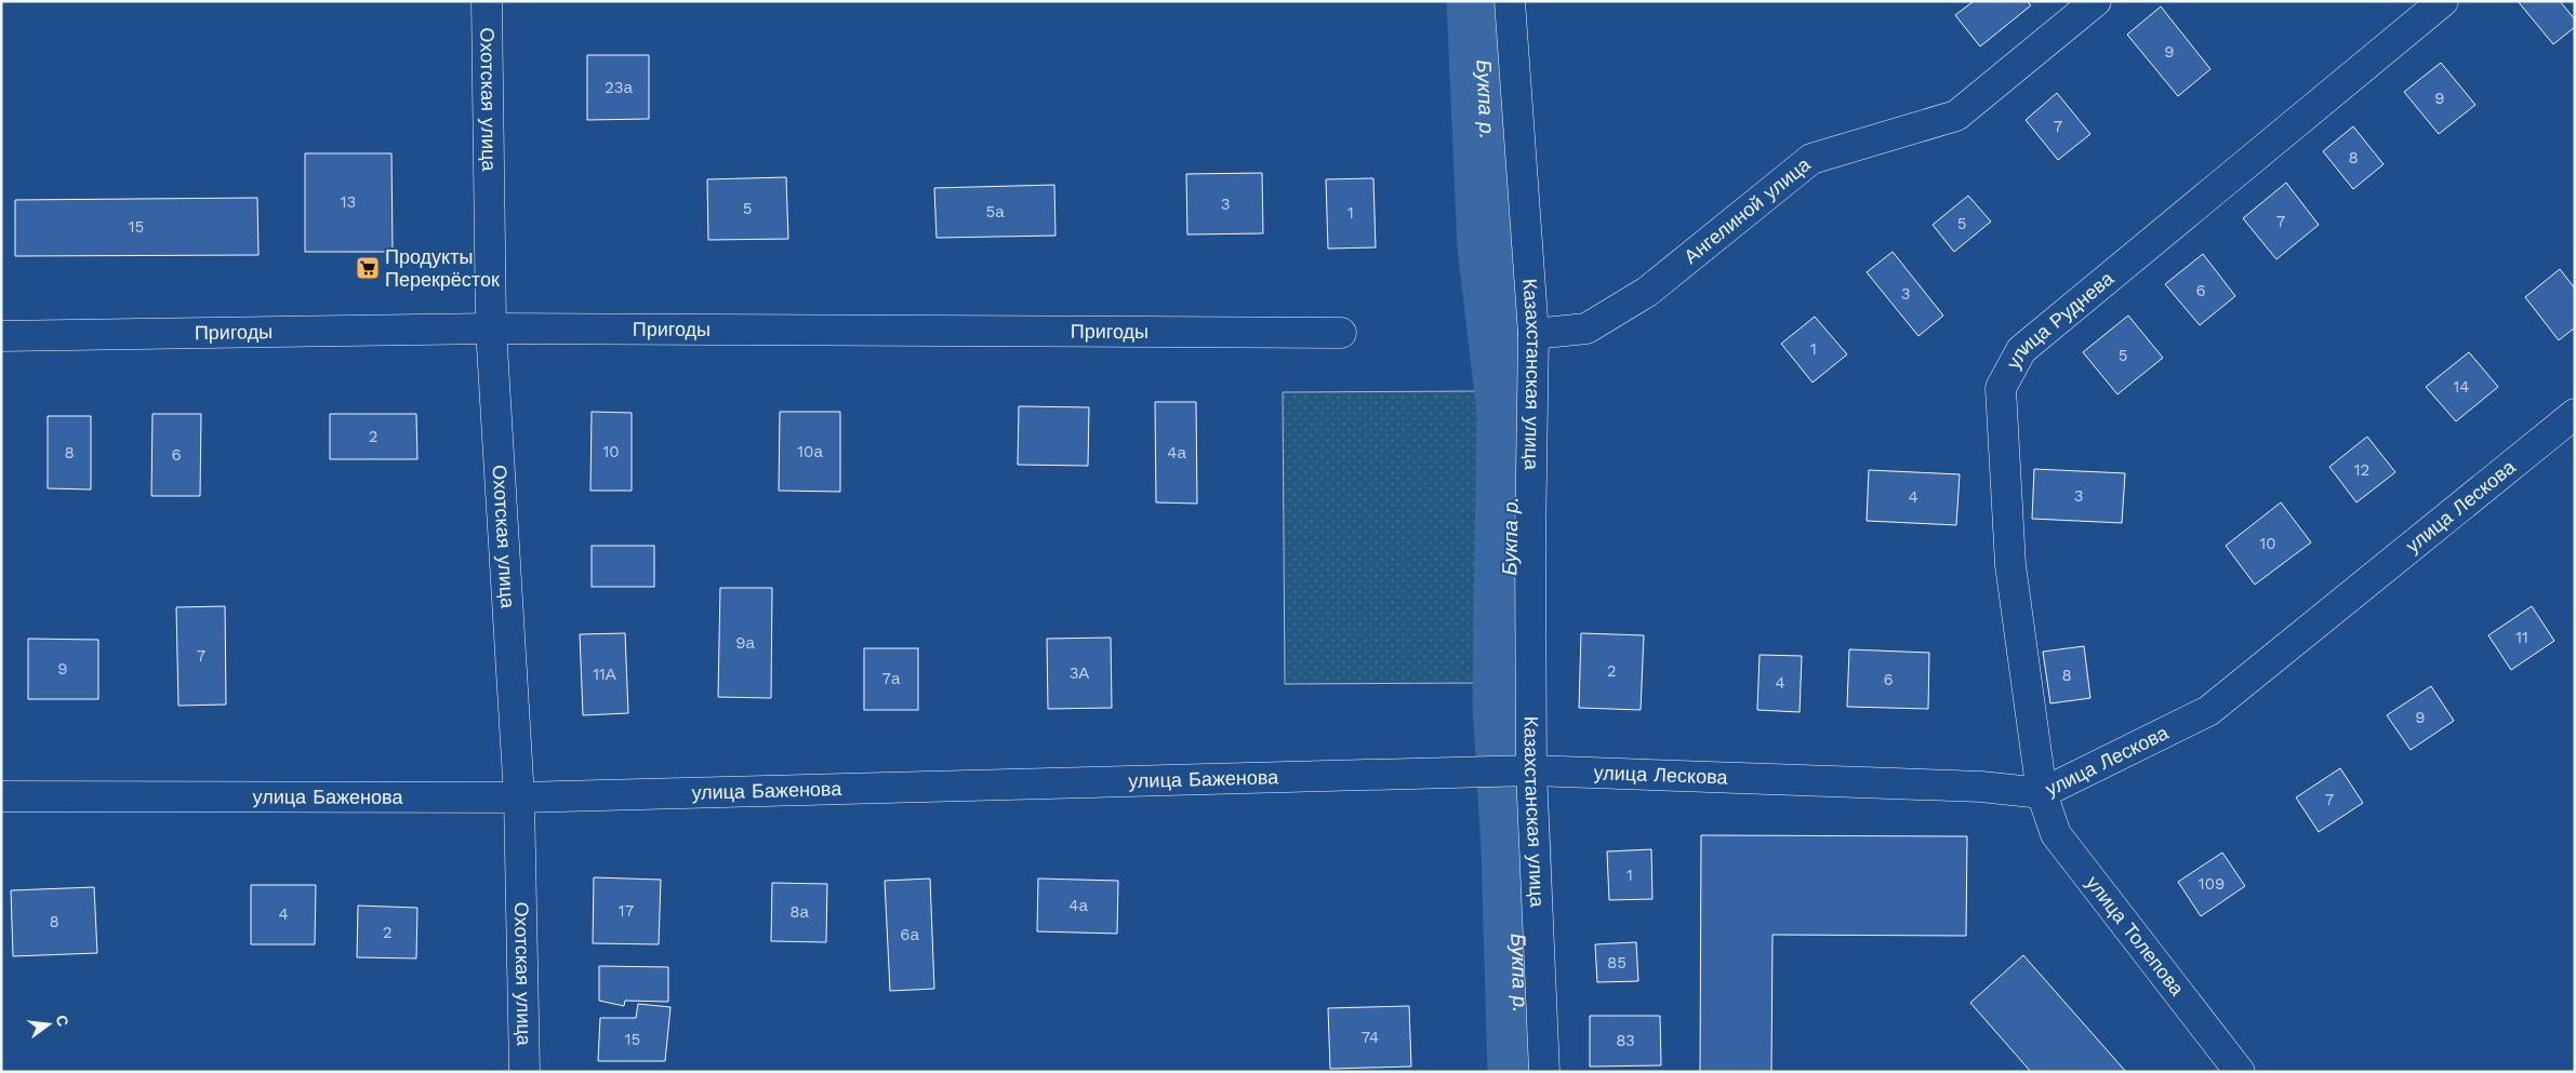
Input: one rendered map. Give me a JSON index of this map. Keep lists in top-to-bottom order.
{
  "streets": {
    "street": [
      "Охотская улица",
      "Ангелиной улица",
      "улица Руднева",
      "Пригоды",
      "Казахстанская улица",
      "улица Лескова",
      "улица Баженова",
      "улица Толепова"
    ]
  },
  "crossings": [
    ["Охотская улица", "Пригоды"],
    ["Охотская улица", "улица Баженова"],
    ["Ангелиной улица", "Казахстанская улица"],
    ["улица Руднева", "улица Лескова"],
    ["улица Руднева", "улица Толепова"],
    ["Казахстанская улица", "улица Лескова"],
    ["Казахстанская улица", "улица Баженова"],
    ["улица Лескова", "улица Баженова"],
    ["улица Лескова", "улица Толепова"]
  ],
  "water": ["Букпа р."],
  "places": {
    "supermarket": ["Продукты Перекрёсток"]
  },
  "house_numbers": [
    "9",
    "23а",
    "9",
    "7",
    "8",
    "13",
    "3",
    "5",
    "5а",
    "1",
    "7",
    "5",
    "15",
    "6",
    "3",
    "1",
    "5",
    "14",
    "2",
    "10",
    "10а",
    "8",
    "4а",
    "6",
    "12",
    "3",
    "4",
    "10",
    "11",
    "9а",
    "7",
    "9",
    "2",
    "3А",
    "11А",
    "8",
    "7а",
    "6",
    "4",
    "9",
    "7",
    "1",
    "109",
    "4а",
    "17",
    "8а",
    "4",
    "8",
    "2",
    "6а",
    "85",
    "74",
    "15",
    "83"
  ],
  "north": "right"
}
